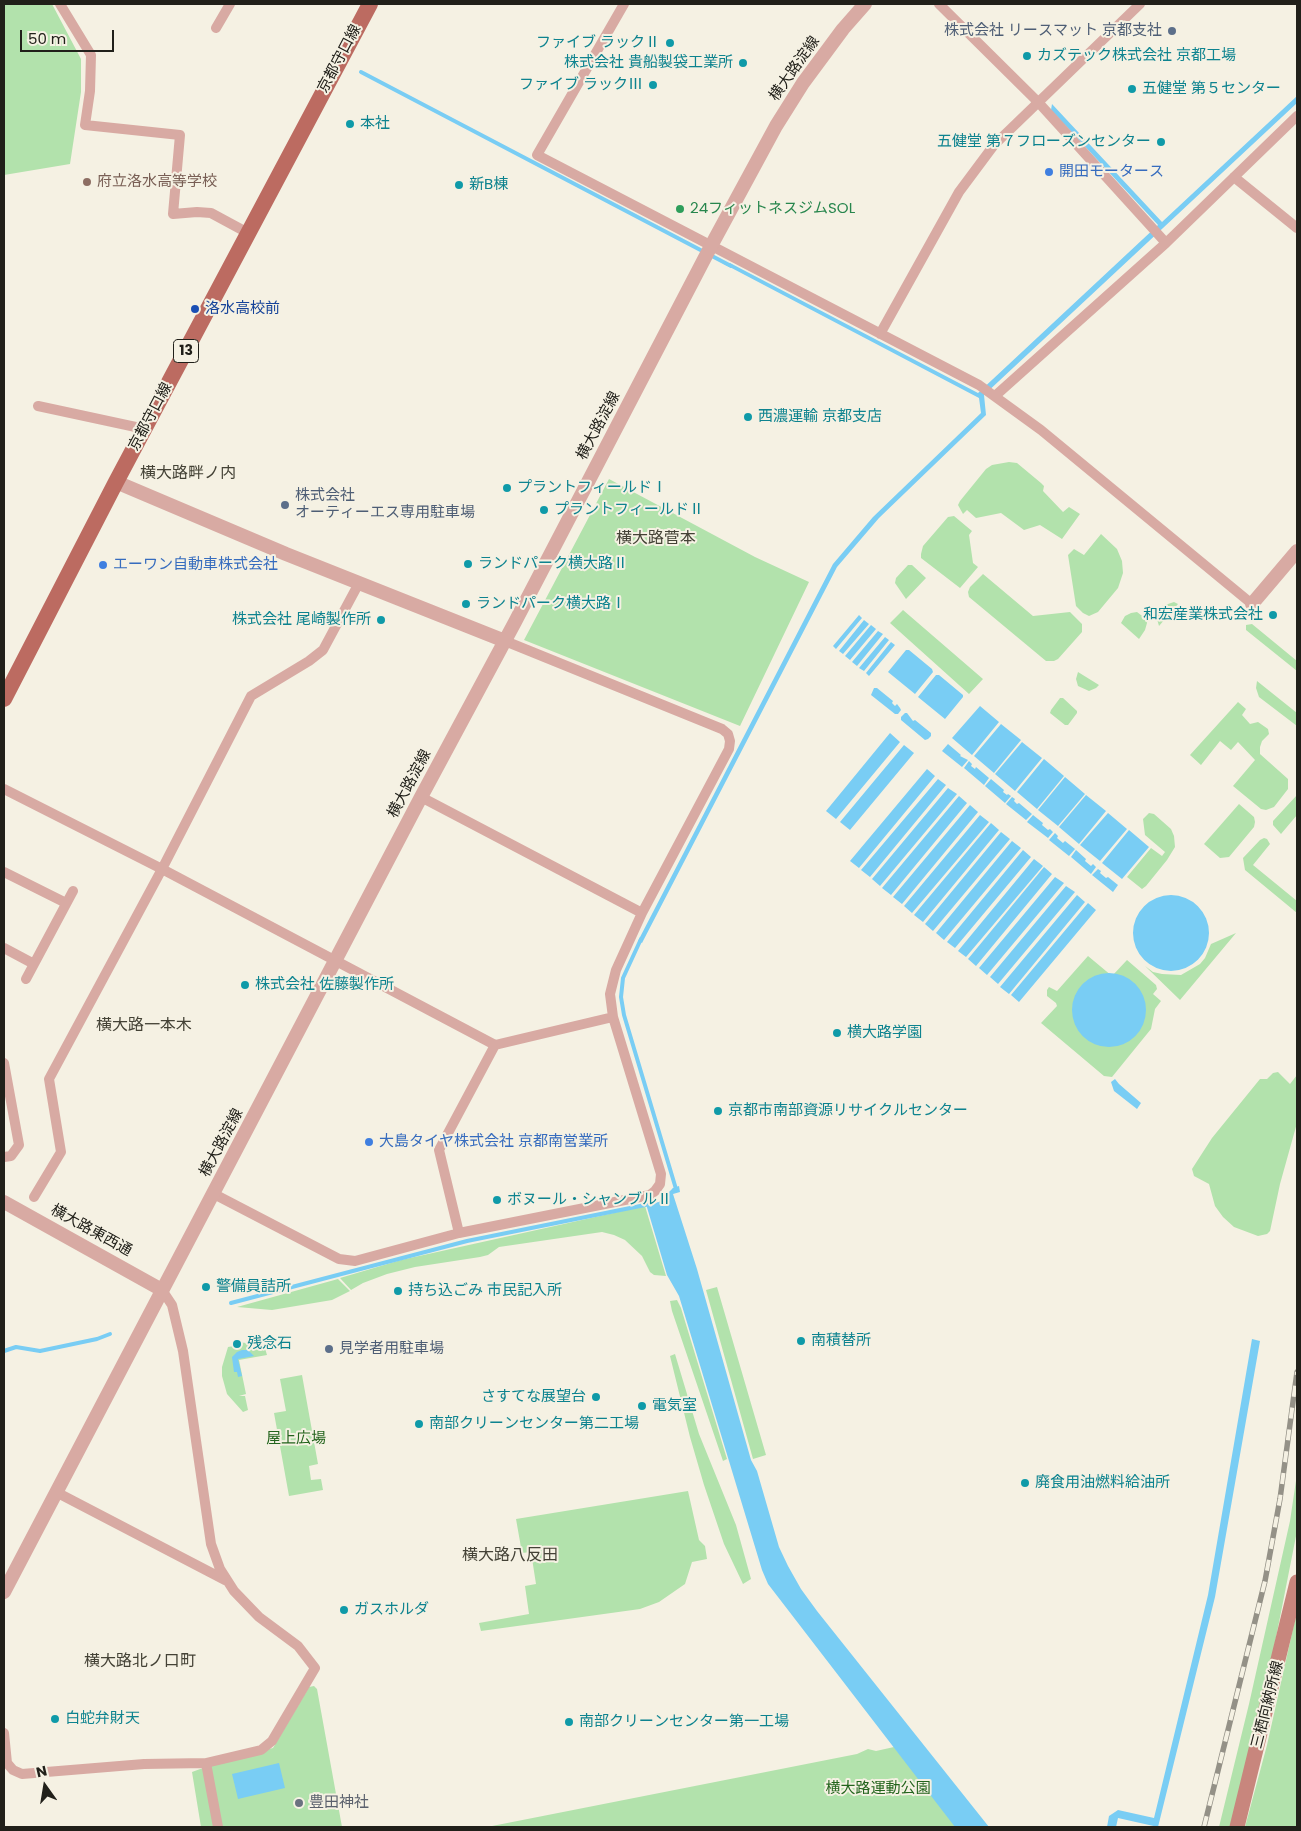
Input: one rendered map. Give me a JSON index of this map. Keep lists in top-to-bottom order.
{
  "streets": {
    "main road": ["京都守口線", "13", "三栖向納所線"],
    "street": ["横大路淀線", "横大路東西通"]
  },
  "crossings": [
    ["横大路淀線", "横大路東西通"]
  ],
  "districts": [
    "横大路畔ノ内",
    "横大路菅本",
    "横大路一本木",
    "横大路八反田",
    "横大路北ノ口町"
  ],
  "parks": ["屋上広場", "横大路運動公園"],
  "places": [
    "株式会社 リースマット 京都支社",
    "ファイブ ラックⅡ",
    "カズテック株式会社 京都工場",
    "株式会社 貴船製袋工業所",
    "ファイブ ラックⅢ",
    "五健堂 第５センター",
    "本社",
    "五健堂 第７フローズンセンター",
    "開田モータース",
    "府立洛水高等学校",
    "新B棟",
    "24フィットネスジムSOL",
    "洛水高校前",
    "西濃運輸 京都支店",
    "プラントフィールドⅠ",
    "株式会社 オーティーエス専用駐車場",
    "プラントフィールドⅡ",
    "ランドパーク横大路Ⅱ",
    "エーワン自動車株式会社",
    "ランドパーク横大路Ⅰ",
    "和宏産業株式会社",
    "株式会社 尾崎製作所",
    "株式会社 佐藤製作所",
    "横大路学園",
    "京都市南部資源リサイクルセンター",
    "大島タイヤ株式会社 京都南営業所",
    "ボヌール・シャンブルⅡ",
    "警備員詰所",
    "持ち込ごみ 市民記入所",
    "南積替所",
    "残念石",
    "見学者用駐車場",
    "さすてな展望台",
    "電気室",
    "南部クリーンセンター第二工場",
    "廃食用油燃料給油所",
    "ガスホルダ",
    "白蛇弁財天",
    "南部クリーンセンター第一工場",
    "豊田神社"
  ],
  "scale_bar": "50 m",
  "north": "top"
}
